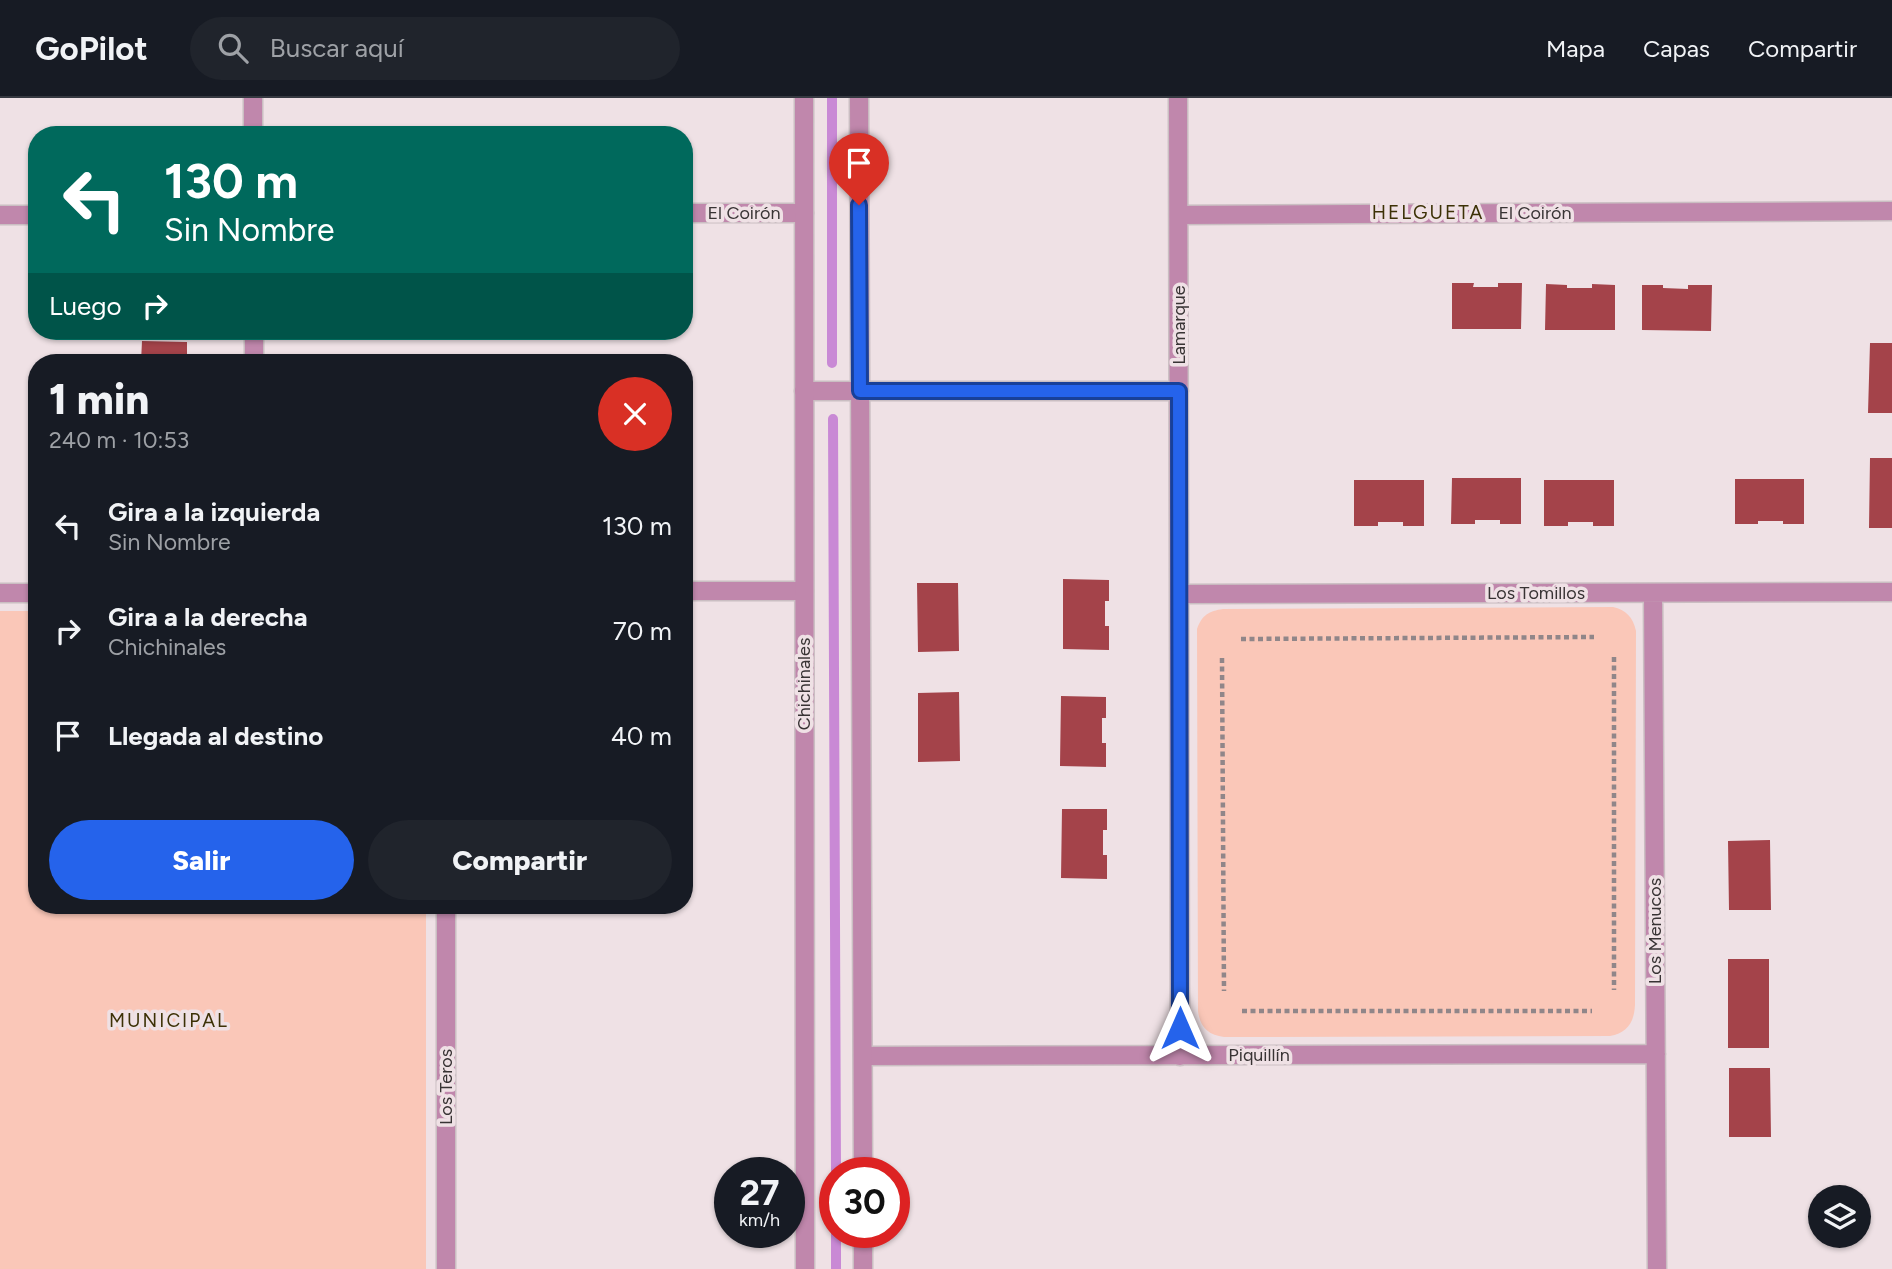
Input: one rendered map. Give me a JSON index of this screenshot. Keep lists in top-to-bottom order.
{
  "streets": {
    "street": [
      "El Coirón",
      "Lamarque",
      "Los Tomillos",
      "Chichinales",
      "Los Menucos",
      "Piquillín",
      "Los Teros"
    ]
  },
  "crossings": [
    ["El Coirón", "Lamarque"],
    ["El Coirón", "Chichinales"],
    ["Lamarque", "Los Tomillos"],
    ["Lamarque", "Piquillín"],
    ["Los Tomillos", "Los Menucos"],
    ["Los Menucos", "Piquillín"]
  ],
  "districts": ["HELGUETA", "MUNICIPAL"],
  "page": {
    "header": "GoPilot",
    "search": "Buscar aquí",
    "nav": ["Mapa", "Capas", "Compartir"],
    "turn": ["130 m", "Sin Nombre"],
    "then": "Luego",
    "heading": ["1 min", "240 m · 10:53"],
    "list": [
      {
        "name": "Gira a la izquierda",
        "note": "Sin Nombre",
        "value": "130 m"
      },
      {
        "name": "Gira a la derecha",
        "note": "Chichinales",
        "value": "70 m"
      },
      {
        "name": "Llegada al destino",
        "value": "40 m"
      }
    ],
    "buttons": ["Salir", "Compartir"],
    "speed": "27 km/h",
    "limit": "30"
  }
}
